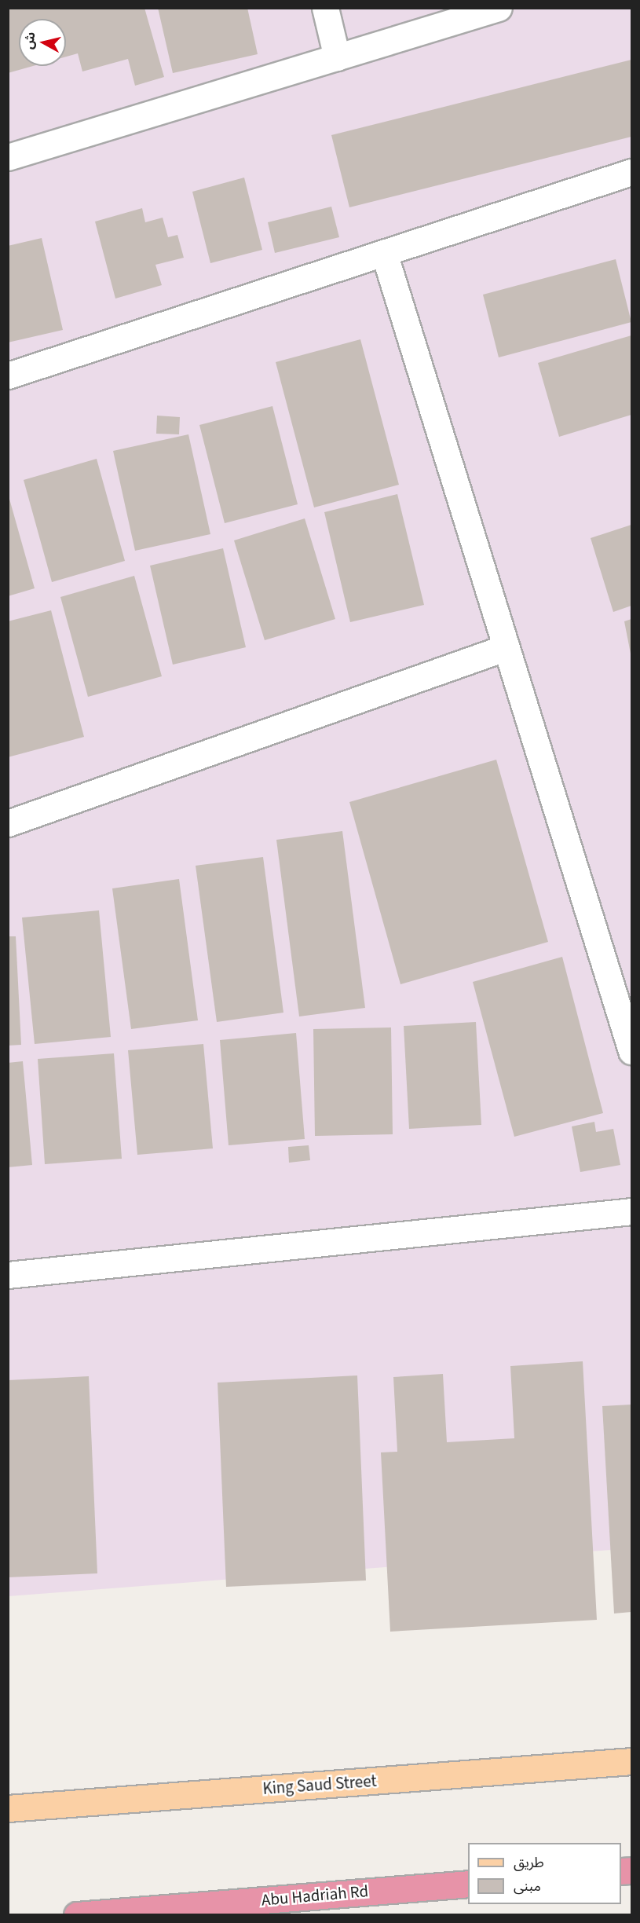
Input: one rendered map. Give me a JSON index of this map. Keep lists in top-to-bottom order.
{
  "streets": {
    "highway": ["Abu Hadriah Rd"],
    "main road": ["King Saud Street"]
  },
  "legend": ["طريق", "مبنى"],
  "north": "left"
}
